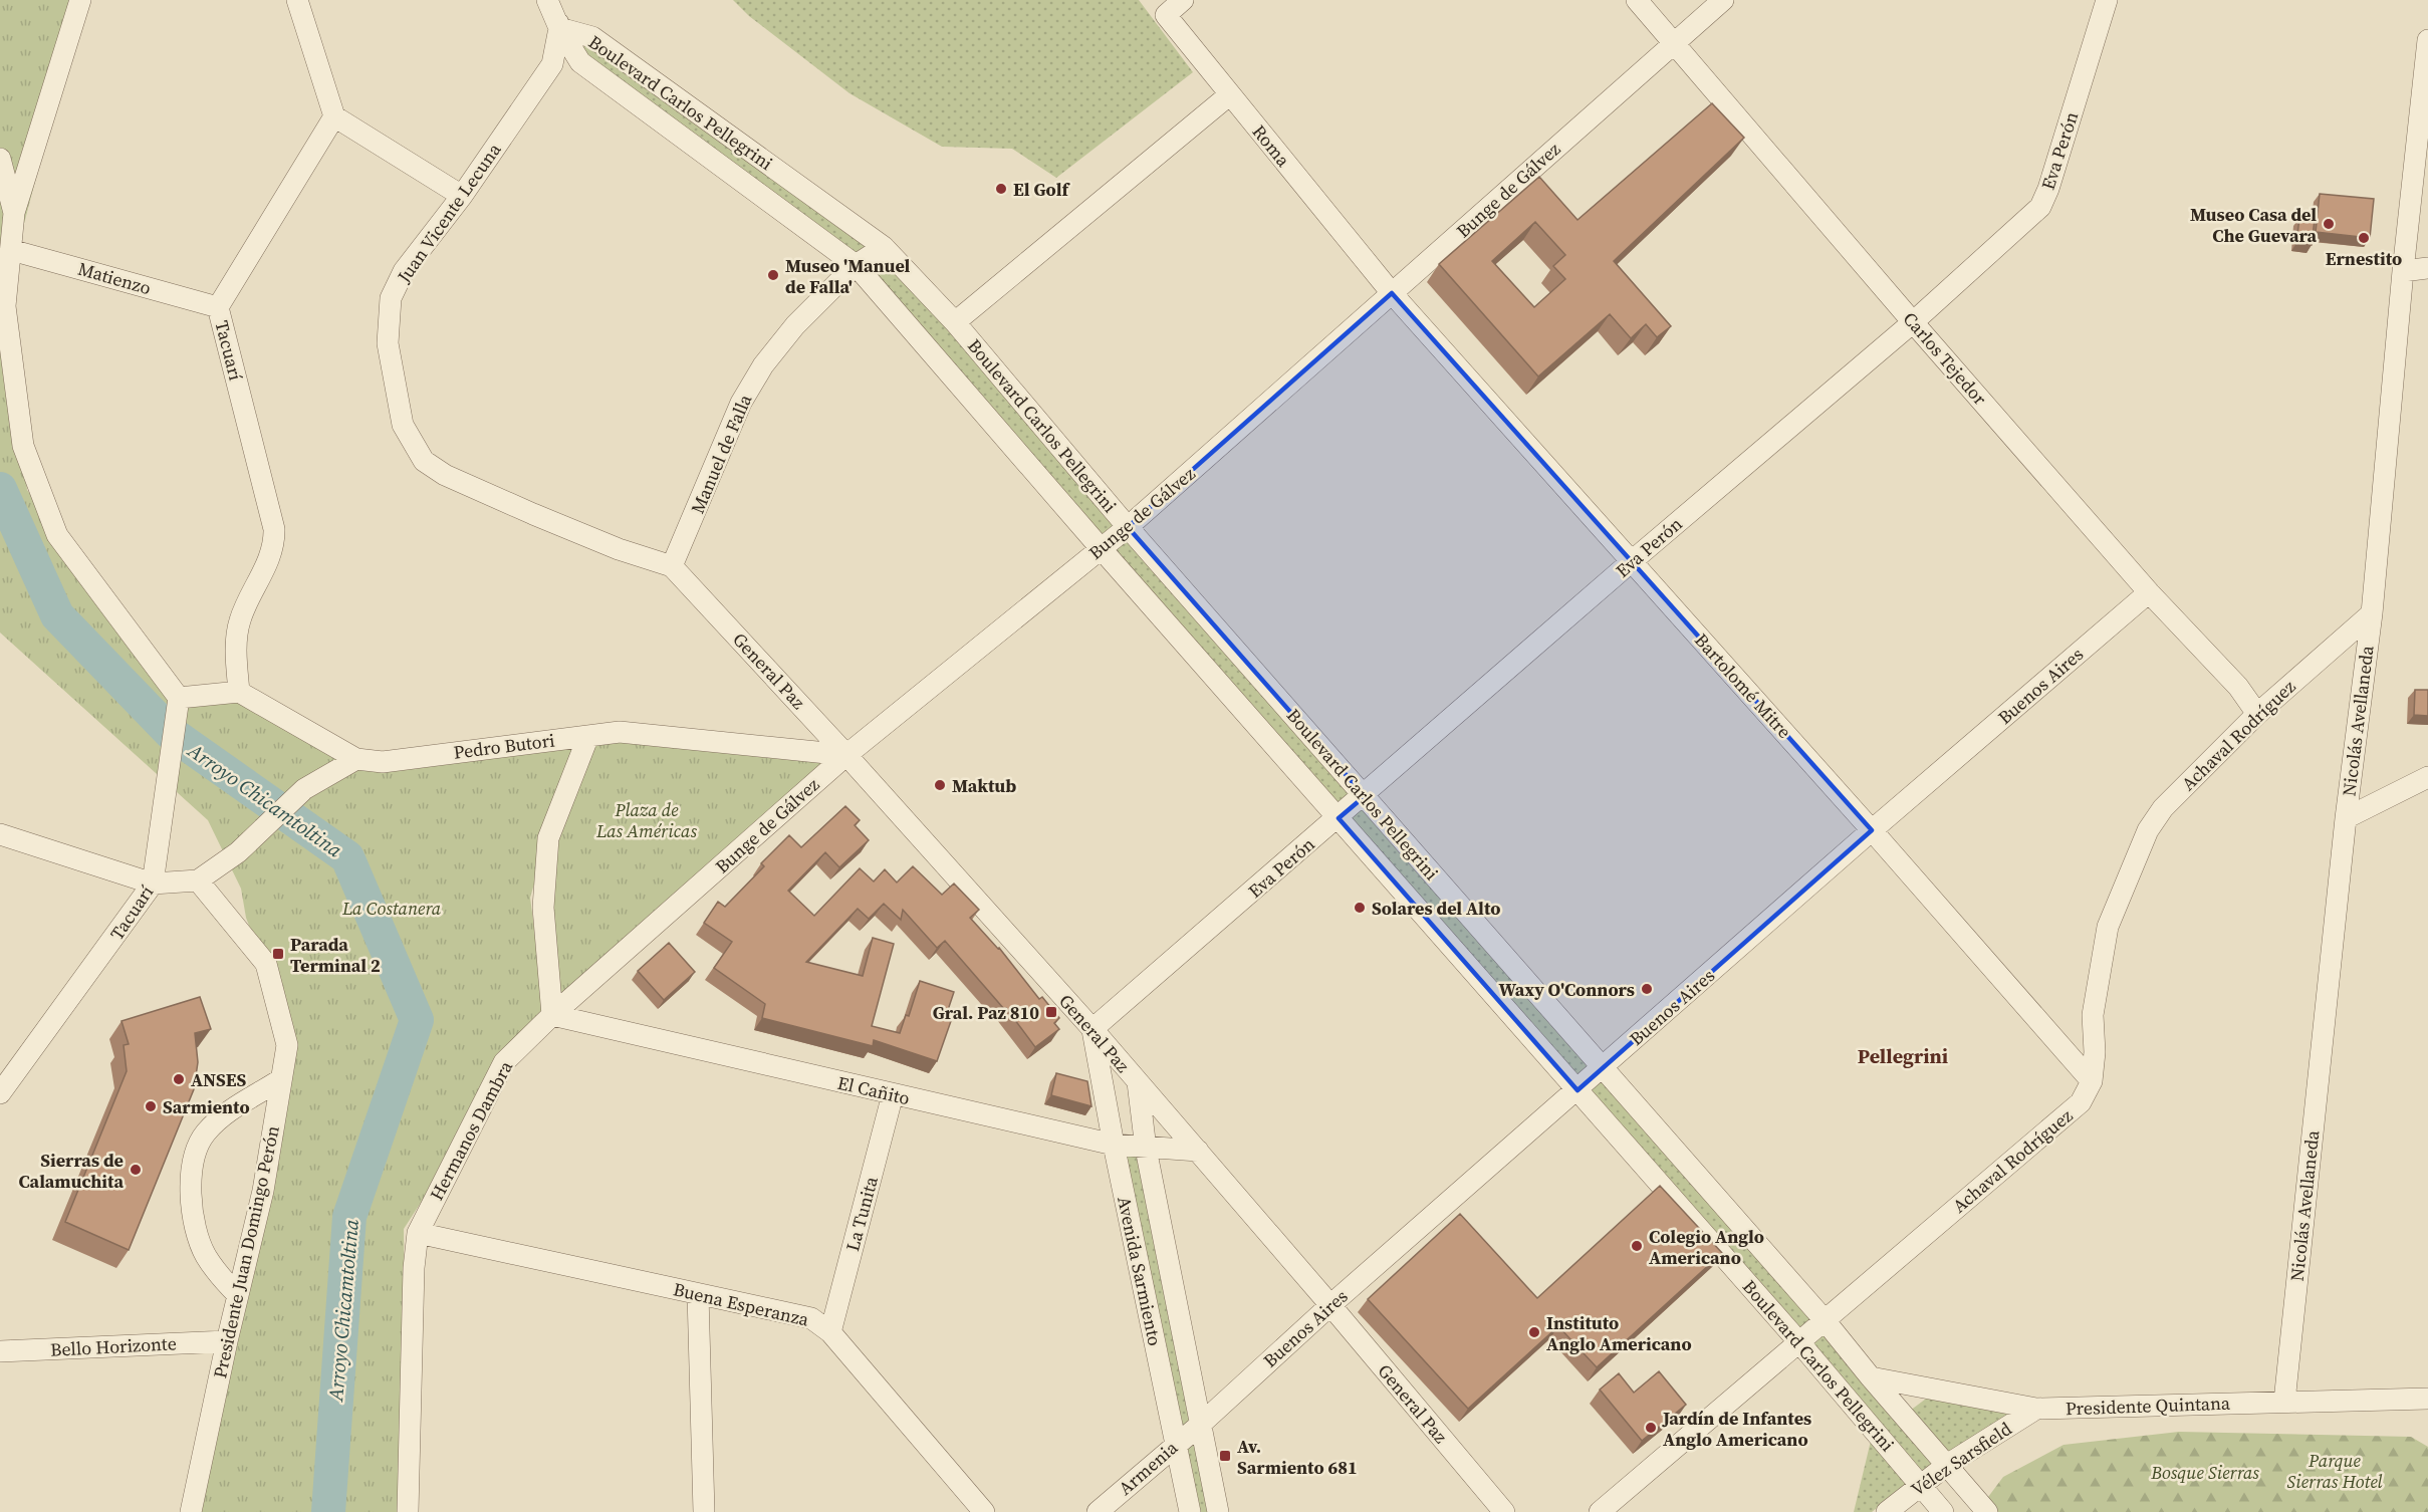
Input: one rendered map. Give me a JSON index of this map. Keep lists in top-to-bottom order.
{
  "streets": {
    "street": [
      "Boulevard Carlos Pellegrini",
      "Roma",
      "Eva Perón",
      "Bunge de Gálvez",
      "Juan Vicente Lecuna",
      "Matienzo",
      "Tacuarí",
      "Carlos Tejedor",
      "Manuel de Falla",
      "General Paz",
      "Bartolomé Mitre",
      "Buenos Aires",
      "Nicolás Avellaneda",
      "Achaval Rodríguez",
      "Pedro Butori",
      "El Cañito",
      "Hermanos Dambra",
      "La Tunita",
      "Presidente Juan Domingo Perón",
      "Avenida Sarmiento",
      "Buena Esperanza",
      "Bello Horizonte",
      "Presidente Quintana",
      "Vélez Sarsfield",
      "Armenia"
    ]
  },
  "crossings": [
    ["Boulevard Carlos Pellegrini", "Eva Perón"],
    ["Boulevard Carlos Pellegrini", "Bunge de Gálvez"],
    ["Boulevard Carlos Pellegrini", "Juan Vicente Lecuna"],
    ["Boulevard Carlos Pellegrini", "Manuel de Falla"],
    ["Boulevard Carlos Pellegrini", "Buenos Aires"],
    ["Boulevard Carlos Pellegrini", "Achaval Rodríguez"],
    ["Boulevard Carlos Pellegrini", "Presidente Quintana"],
    ["Boulevard Carlos Pellegrini", "Vélez Sarsfield"],
    ["Roma", "Bunge de Gálvez"],
    ["Roma", "Bartolomé Mitre"],
    ["Eva Perón", "Carlos Tejedor"],
    ["Eva Perón", "General Paz"],
    ["Eva Perón", "Bartolomé Mitre"],
    ["Eva Perón", "Avenida Sarmiento"],
    ["Bunge de Gálvez", "Carlos Tejedor"],
    ["Bunge de Gálvez", "General Paz"],
    ["Bunge de Gálvez", "Bartolomé Mitre"],
    ["Bunge de Gálvez", "Pedro Butori"],
    ["Bunge de Gálvez", "El Cañito"],
    ["Bunge de Gálvez", "Hermanos Dambra"],
    ["Juan Vicente Lecuna", "Manuel de Falla"],
    ["Juan Vicente Lecuna", "General Paz"],
    ["Matienzo", "Tacuarí"],
    ["Tacuarí", "Pedro Butori"],
    ["Carlos Tejedor", "Buenos Aires"],
    ["Carlos Tejedor", "Achaval Rodríguez"],
    ["Manuel de Falla", "General Paz"],
    ["General Paz", "Buenos Aires"],
    ["General Paz", "Pedro Butori"],
    ["General Paz", "El Cañito"],
    ["General Paz", "Avenida Sarmiento"],
    ["Bartolomé Mitre", "Buenos Aires"],
    ["Bartolomé Mitre", "Achaval Rodríguez"],
    ["Buenos Aires", "Avenida Sarmiento"],
    ["Buenos Aires", "Armenia"],
    ["Nicolás Avellaneda", "Achaval Rodríguez"],
    ["Nicolás Avellaneda", "Presidente Quintana"],
    ["El Cañito", "Hermanos Dambra"],
    ["El Cañito", "La Tunita"],
    ["El Cañito", "Avenida Sarmiento"],
    ["Hermanos Dambra", "Buena Esperanza"],
    ["La Tunita", "Buena Esperanza"],
    ["Presidente Juan Domingo Perón", "Bello Horizonte"],
    ["Avenida Sarmiento", "Armenia"],
    ["Presidente Quintana", "Vélez Sarsfield"]
  ],
  "districts": ["Pellegrini"],
  "water": ["Arroyo Chicamtoltina"],
  "parks": [
    "Plaza de Las Américas",
    "La Costanera",
    "Parque Sierras Hotel",
    "Bosque Sierras"
  ],
  "places": {
    "other": [
      "El Golf",
      "Museo Casa del Che Guevara",
      "Ernestito",
      "Museo 'Manuel de Falla'",
      "Maktub",
      "Solares del Alto",
      "Waxy O'Connors",
      "ANSES",
      "Sarmiento",
      "Sierras de Calamuchita",
      "Colegio Anglo Americano",
      "Instituto Anglo Americano",
      "Jardín de Infantes Anglo Americano"
    ],
    "transit": ["Parada Terminal 2", "Gral. Paz 810", "Av. Sarmiento 681"]
  }
}
